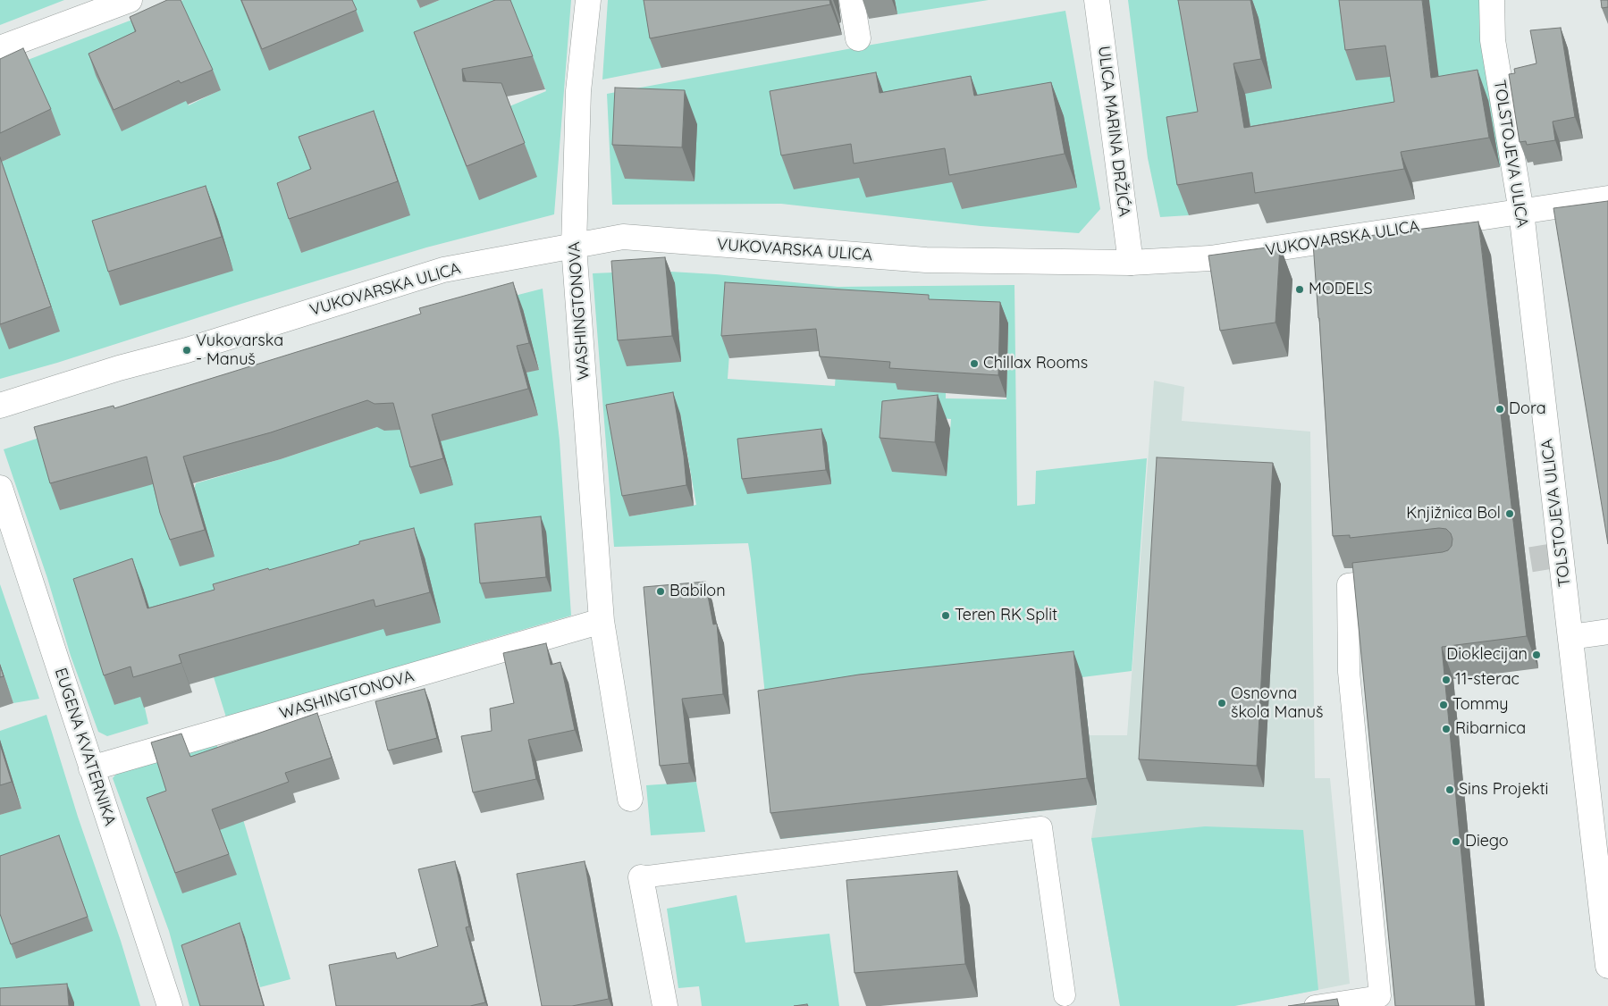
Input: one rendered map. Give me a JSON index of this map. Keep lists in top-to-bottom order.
{
  "streets": {
    "street": [
      "ULICA MARINA DRŽIĆA",
      "TOLSTOJEVA ULICA",
      "VUKOVARSKA ULICA",
      "WASHINGTONOVA",
      "EUGENA KVATERNIKA"
    ]
  },
  "crossings": [
    ["ULICA MARINA DRŽIĆA", "VUKOVARSKA ULICA"],
    ["TOLSTOJEVA ULICA", "VUKOVARSKA ULICA"],
    ["VUKOVARSKA ULICA", "WASHINGTONOVA"],
    ["WASHINGTONOVA", "EUGENA KVATERNIKA"]
  ],
  "places": [
    "MODELS",
    "Vukovarska - Manuš",
    "Chillax Rooms",
    "Dora",
    "Knjižnica Bol",
    "Babilon",
    "Teren RK Split",
    "Dioklecijan",
    "11-sterac",
    "Osnovna škola Manuš",
    "Tommy",
    "Ribarnica",
    "Sins Projekti",
    "Diego"
  ]
}
